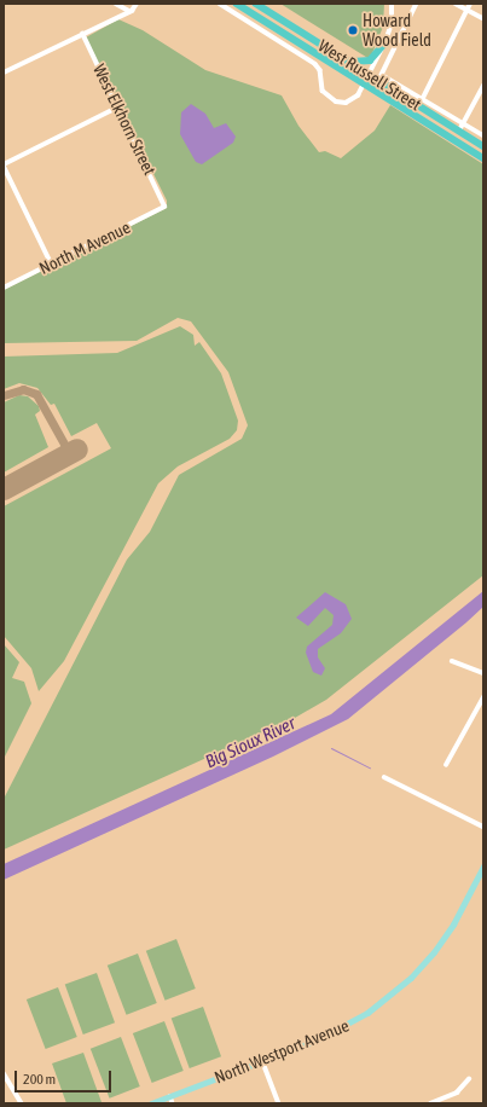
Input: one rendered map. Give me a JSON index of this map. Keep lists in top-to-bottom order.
{
  "streets": {
    "highway": ["West Russell Street"],
    "main road": ["North Westport Avenue"],
    "street": ["West Elkhorn Street", "North M Avenue"]
  },
  "crossings": [
    ["West Elkhorn Street", "North M Avenue"]
  ],
  "water": ["Big Sioux River"],
  "places": ["Howard Wood Field"],
  "scale_bar": "200 m"
}
